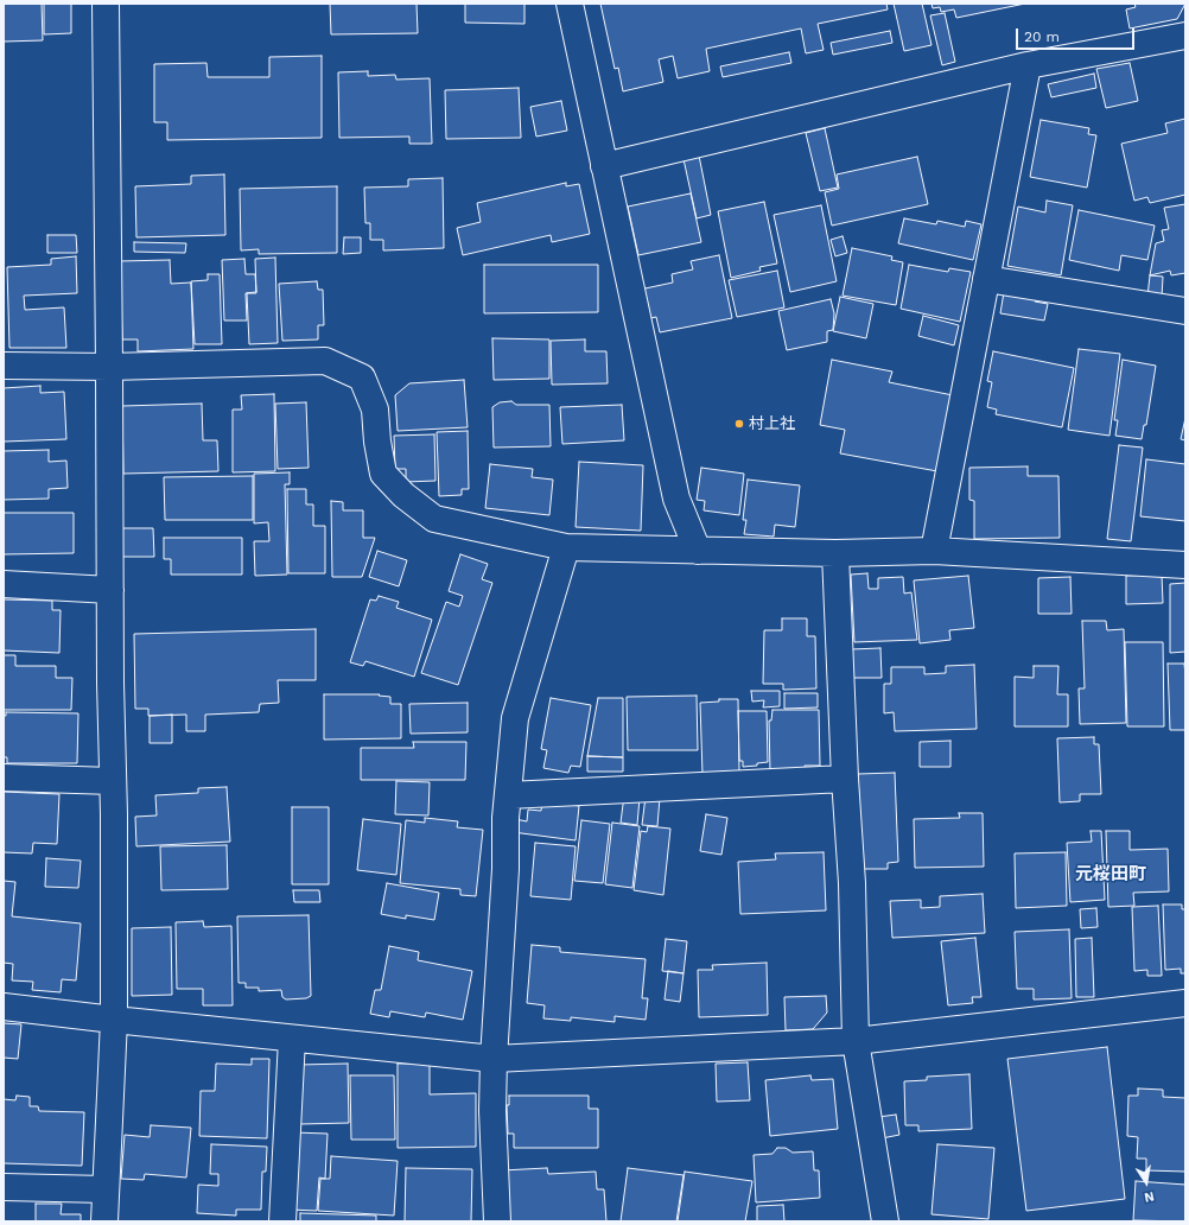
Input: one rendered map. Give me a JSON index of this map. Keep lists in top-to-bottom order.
{
  "districts": ["元桜田町"],
  "places": ["村上社"],
  "scale_bar": "20 m",
  "north": "bottom"
}
